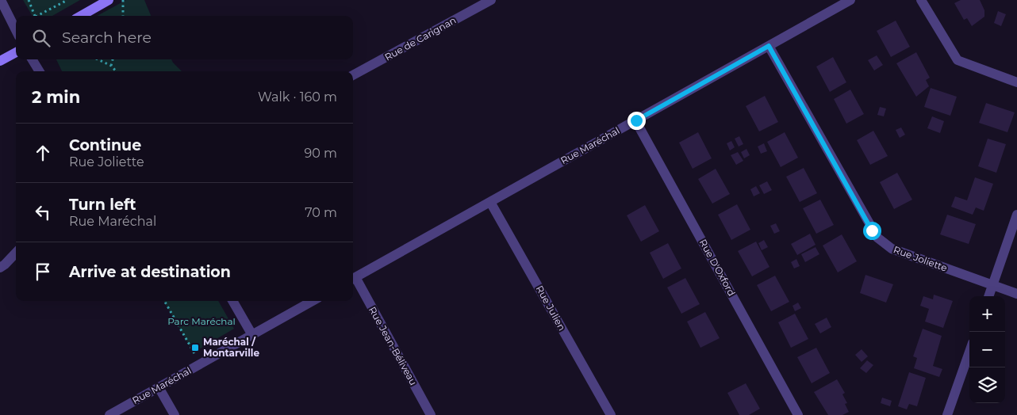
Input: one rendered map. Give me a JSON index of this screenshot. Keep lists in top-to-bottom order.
{
  "streets": {
    "street": [
      "Rue de Carignan",
      "Rue Maréchal",
      "Rue Joliette",
      "Rue D'Oxford",
      "Rue Julien",
      "Rue Jean-Béliveau"
    ]
  },
  "crossings": [
    ["Rue Maréchal", "Rue Joliette"],
    ["Rue Maréchal", "Rue D'Oxford"],
    ["Rue Maréchal", "Rue Julien"]
  ],
  "parks": ["Parc Maréchal"],
  "places": {
    "transit": ["Maréchal / Montarville"]
  },
  "page": {
    "search": "Search here",
    "heading": ["2 min", "Walk · 160 m"],
    "list": [
      ["Continue", "Rue Joliette", "90 m"],
      ["Turn left", "Rue Maréchal", "70 m"],
      "Arrive at destination"
    ],
    "map_buttons": ["+", "−"]
  }
}
